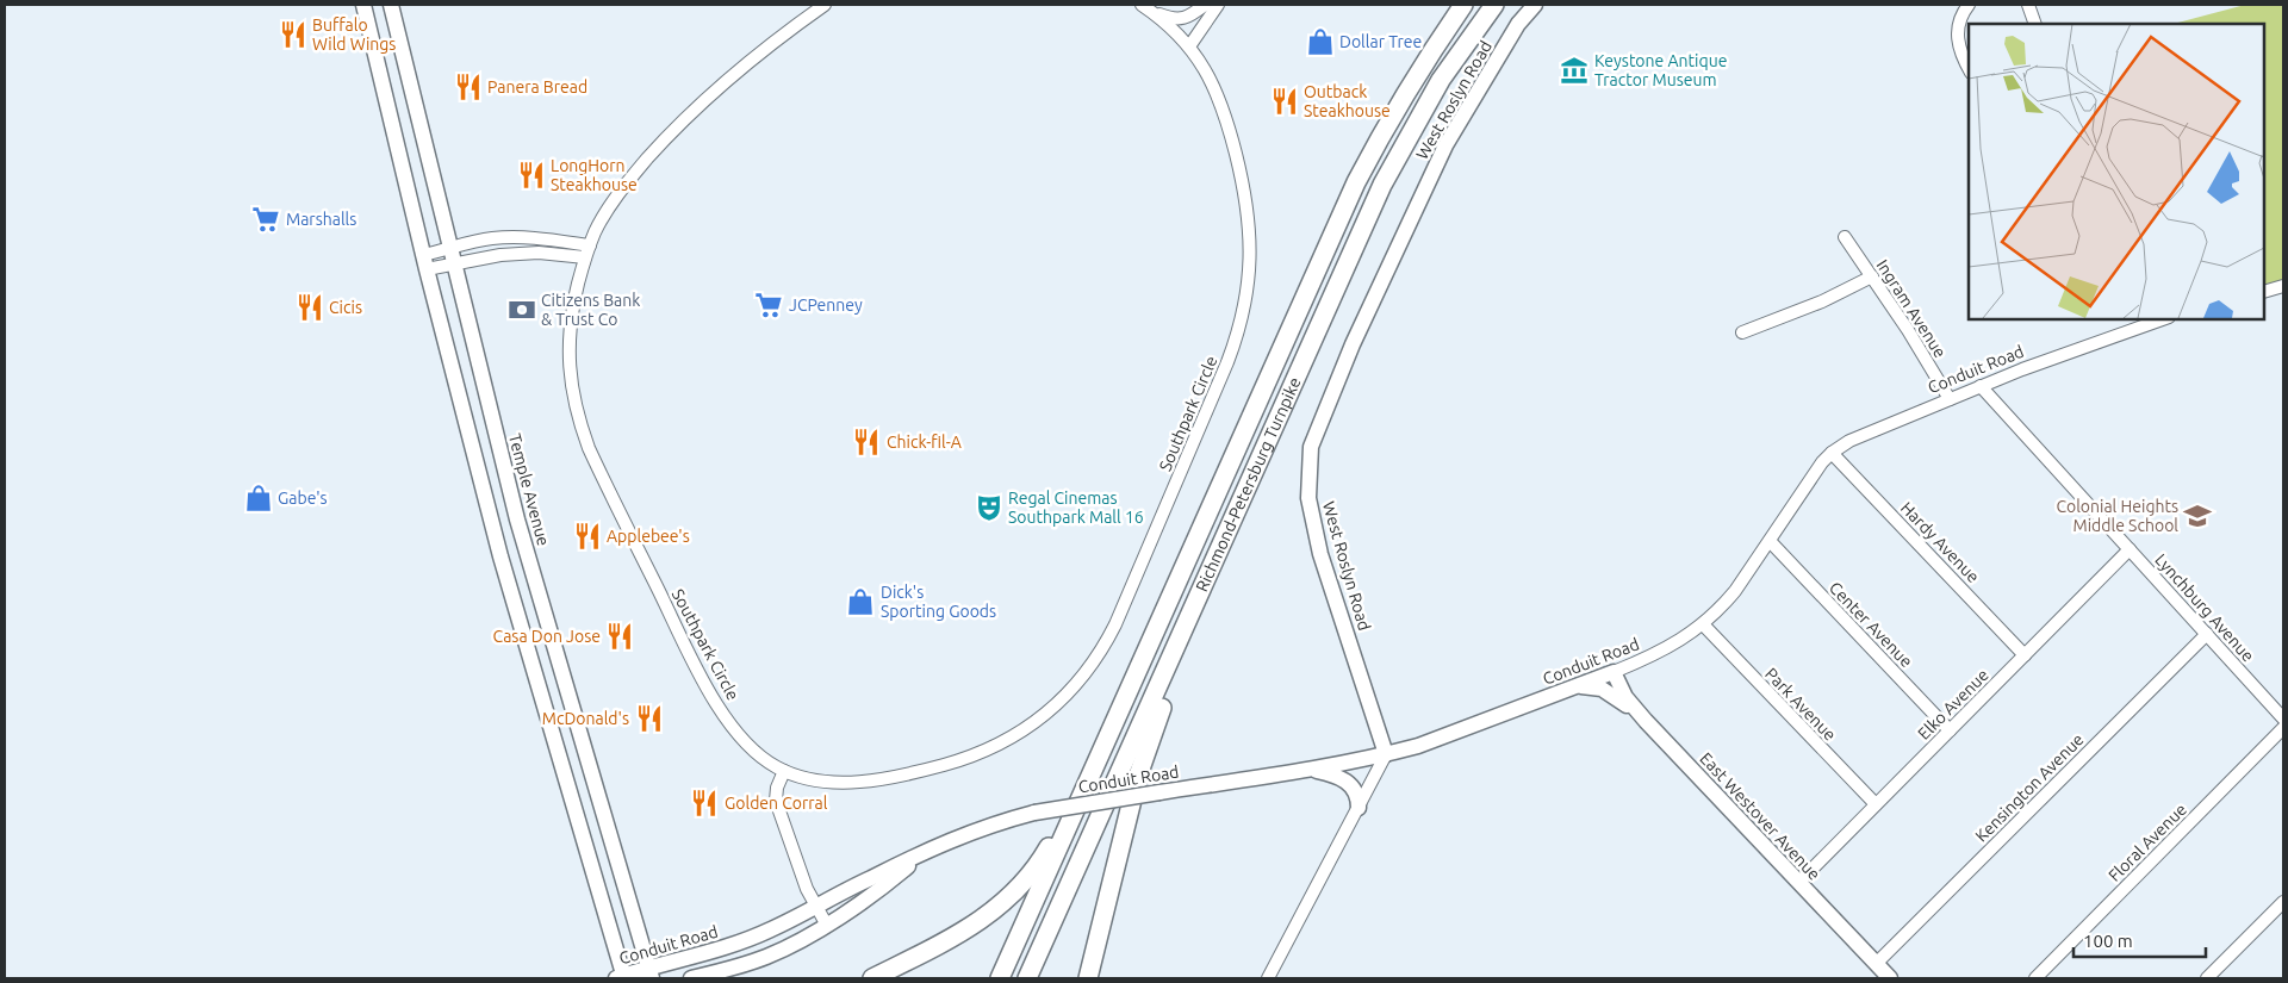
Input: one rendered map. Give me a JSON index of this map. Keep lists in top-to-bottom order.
{
  "streets": {
    "highway": ["Richmond-Petersburg Turnpike"],
    "main road": [
      "West Roslyn Road",
      "Conduit Road",
      "Temple Avenue",
      "East Westover Avenue"
    ],
    "street": [
      "Ingram Avenue",
      "Southpark Circle",
      "Hardy Avenue",
      "Lynchburg Avenue",
      "Center Avenue",
      "Park Avenue",
      "Elko Avenue",
      "Kensington Avenue",
      "Floral Avenue"
    ]
  },
  "crossings": [
    ["West Roslyn Road", "Conduit Road"],
    ["Ingram Avenue", "Conduit Road"],
    ["Conduit Road", "Temple Avenue"],
    ["Conduit Road", "Hardy Avenue"],
    ["Conduit Road", "Lynchburg Avenue"],
    ["Conduit Road", "Center Avenue"],
    ["Conduit Road", "Park Avenue"],
    ["Conduit Road", "East Westover Avenue"],
    ["Hardy Avenue", "Elko Avenue"],
    ["Lynchburg Avenue", "Elko Avenue"],
    ["Lynchburg Avenue", "Kensington Avenue"],
    ["Center Avenue", "Elko Avenue"],
    ["Park Avenue", "Elko Avenue"],
    ["Elko Avenue", "East Westover Avenue"],
    ["Kensington Avenue", "East Westover Avenue"]
  ],
  "places": {
    "restaurant": [
      "Buffalo Wild Wings",
      "Panera Bread",
      "Outback Steakhouse",
      "LongHorn Steakhouse",
      "Cicis",
      "Chick-fil-A",
      "Applebee's",
      "Casa Don Jose",
      "McDonald's",
      "Golden Corral"
    ],
    "shop": ["Dollar Tree", "Gabe's", "Dick's Sporting Goods"],
    "museum": ["Keystone Antique Tractor Museum"],
    "supermarket": ["Marshalls", "JCPenney"],
    "bank": ["Citizens Bank & Trust Co"],
    "theatre": ["Regal Cinemas Southpark Mall 16"],
    "school or university": ["Colonial Heights Middle School"]
  },
  "scale_bar": "100 m"
}
